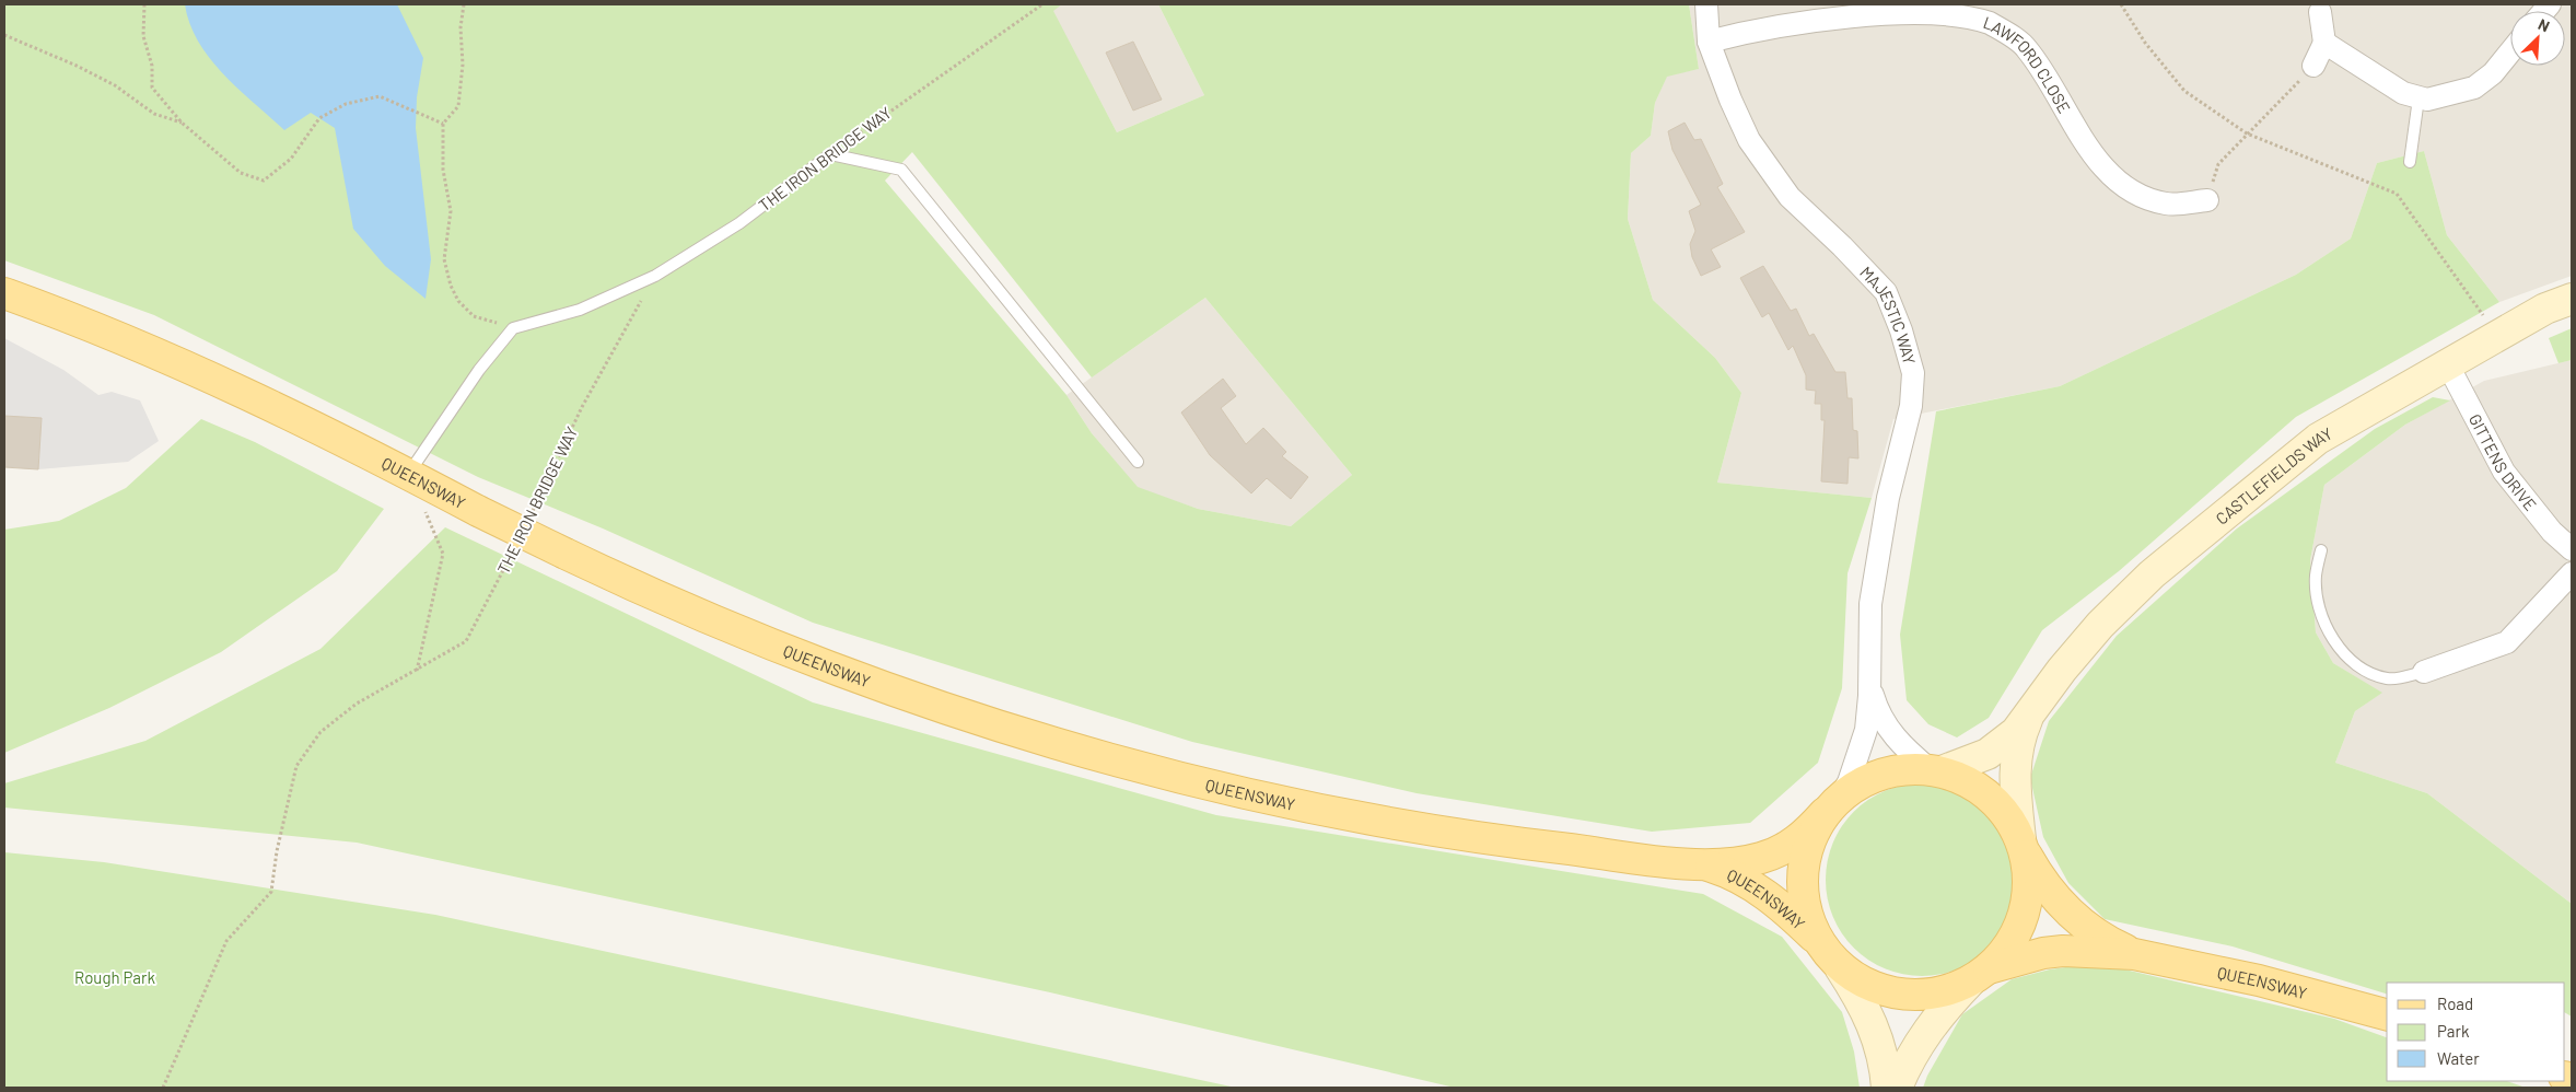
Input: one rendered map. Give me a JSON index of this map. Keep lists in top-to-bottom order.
{
  "streets": {
    "main road": ["CASTLEFIELDS WAY", "QUEENSWAY"],
    "street": ["LAWFORD CLOSE", "MAJESTIC WAY", "GITTENS DRIVE"],
    "lane": ["THE IRON BRIDGE WAY"]
  },
  "crossings": [
    ["LAWFORD CLOSE", "MAJESTIC WAY"],
    ["MAJESTIC WAY", "CASTLEFIELDS WAY"],
    ["MAJESTIC WAY", "QUEENSWAY"],
    ["GITTENS DRIVE", "CASTLEFIELDS WAY"],
    ["CASTLEFIELDS WAY", "QUEENSWAY"]
  ],
  "parks": ["Rough Park"],
  "legend": ["Road", "Park", "Water"],
  "north": "top right"
}
